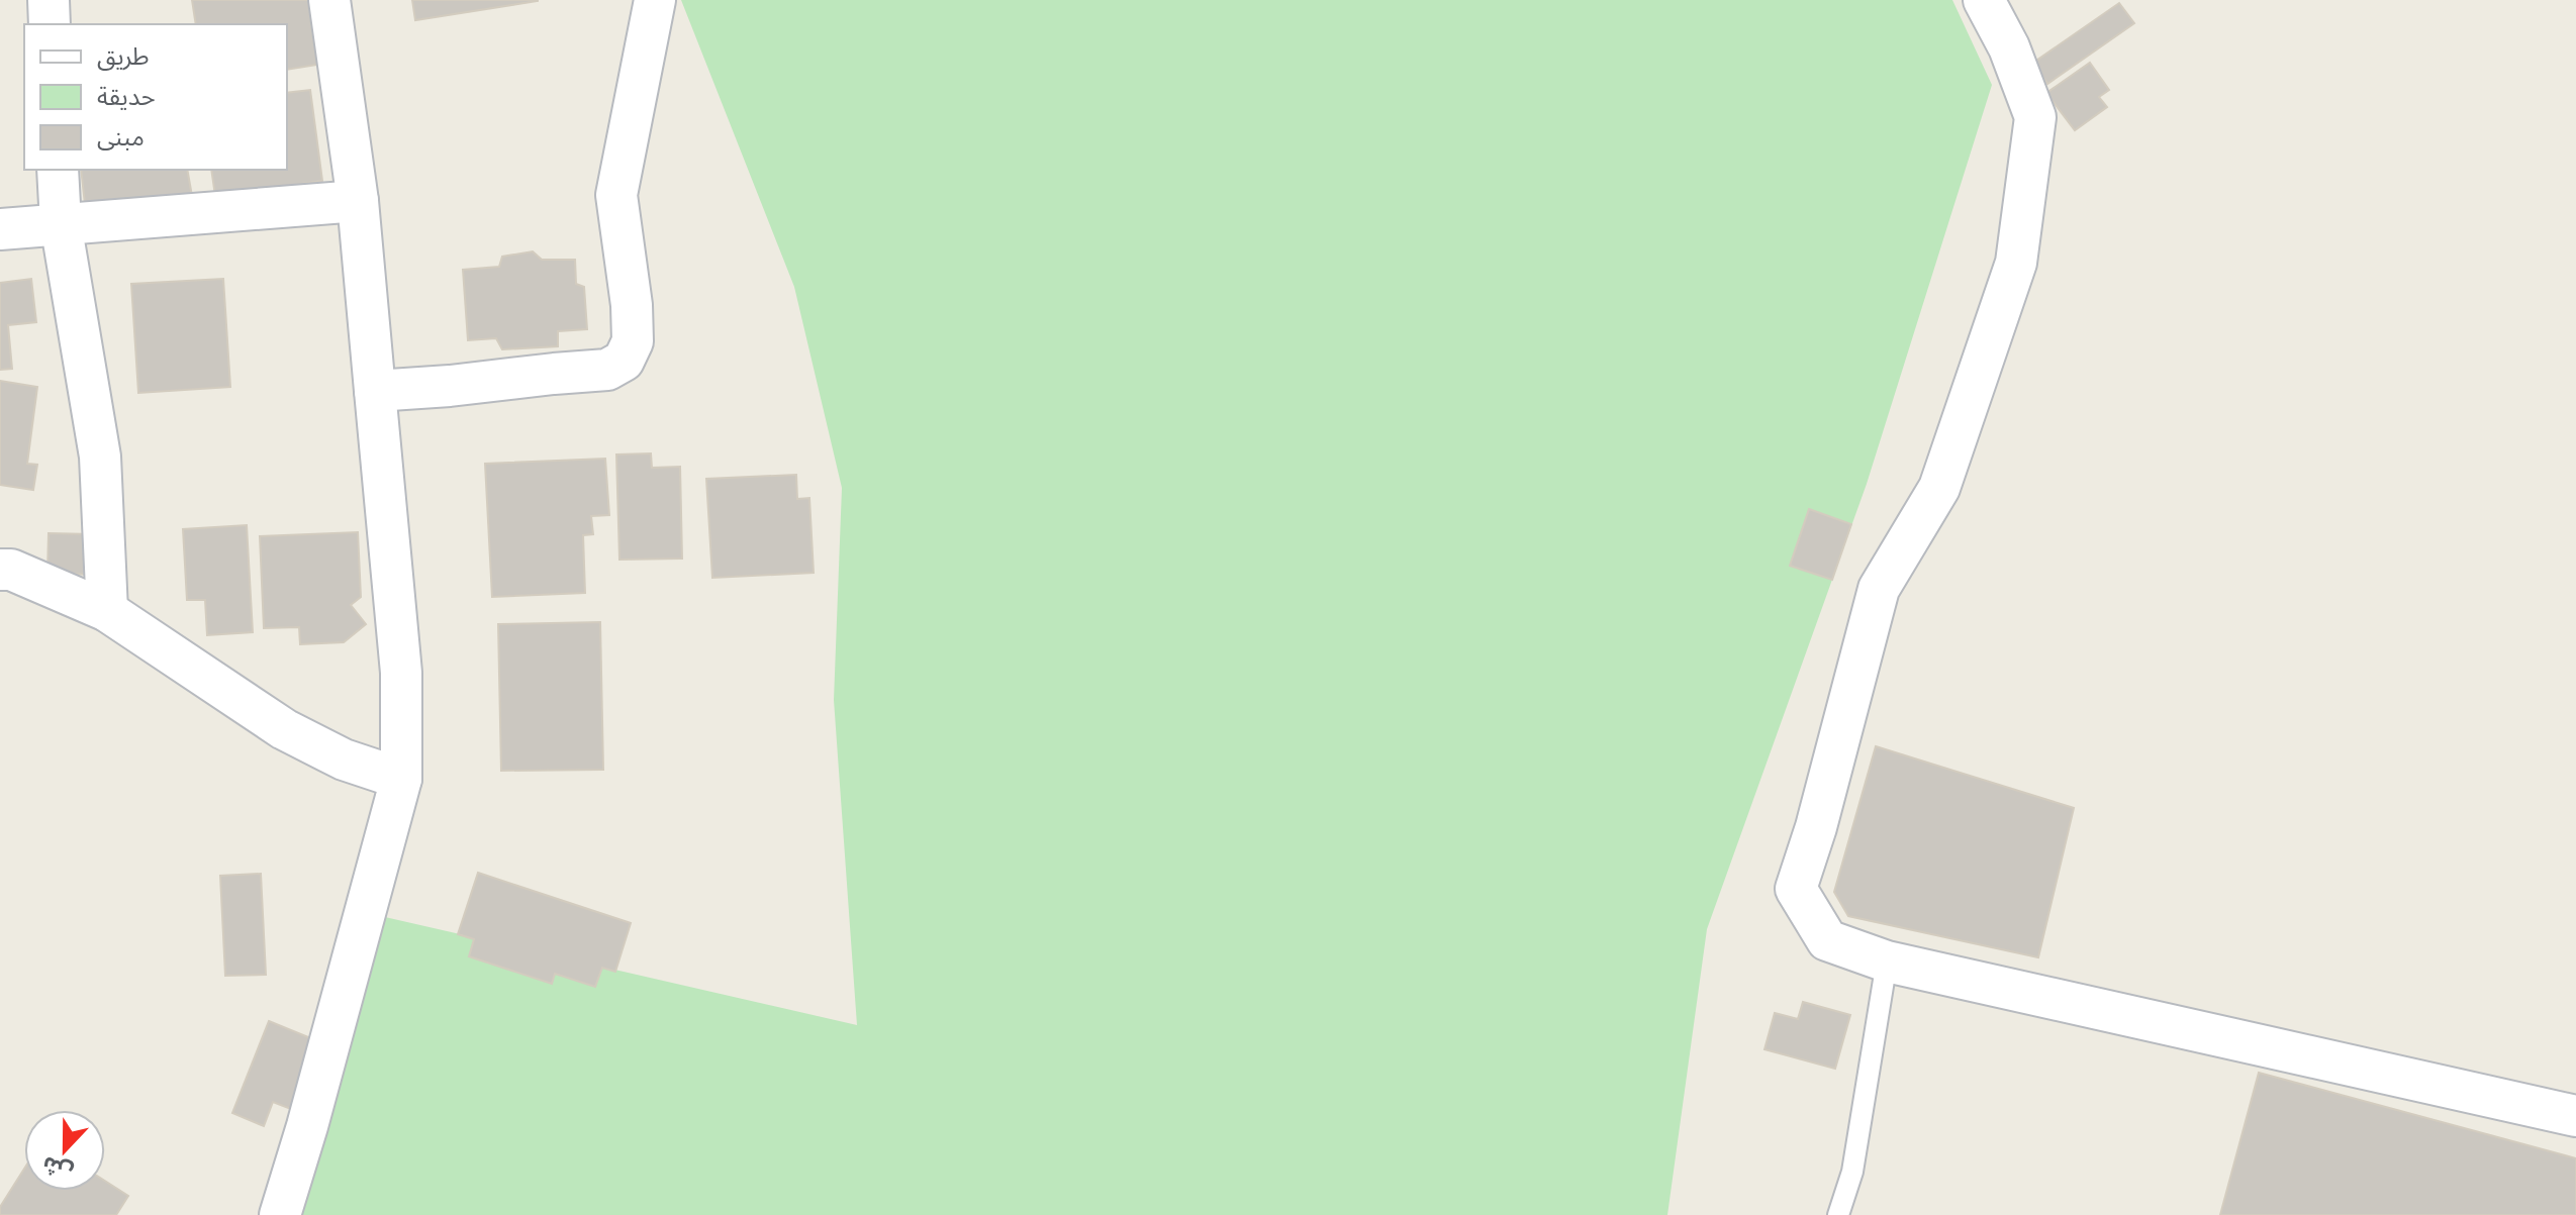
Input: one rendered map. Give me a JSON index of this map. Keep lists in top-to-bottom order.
{
  "legend": ["طريق", "حديقة", "مبنى"],
  "north": "bottom"
}
